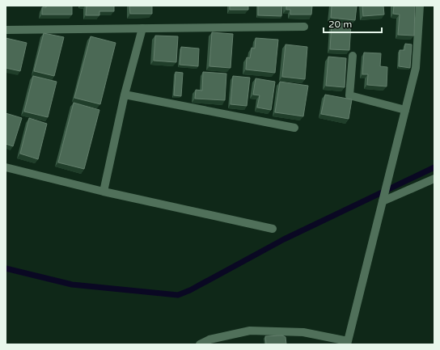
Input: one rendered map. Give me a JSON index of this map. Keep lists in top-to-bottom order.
{
  "scale_bar": "20 m"
}
